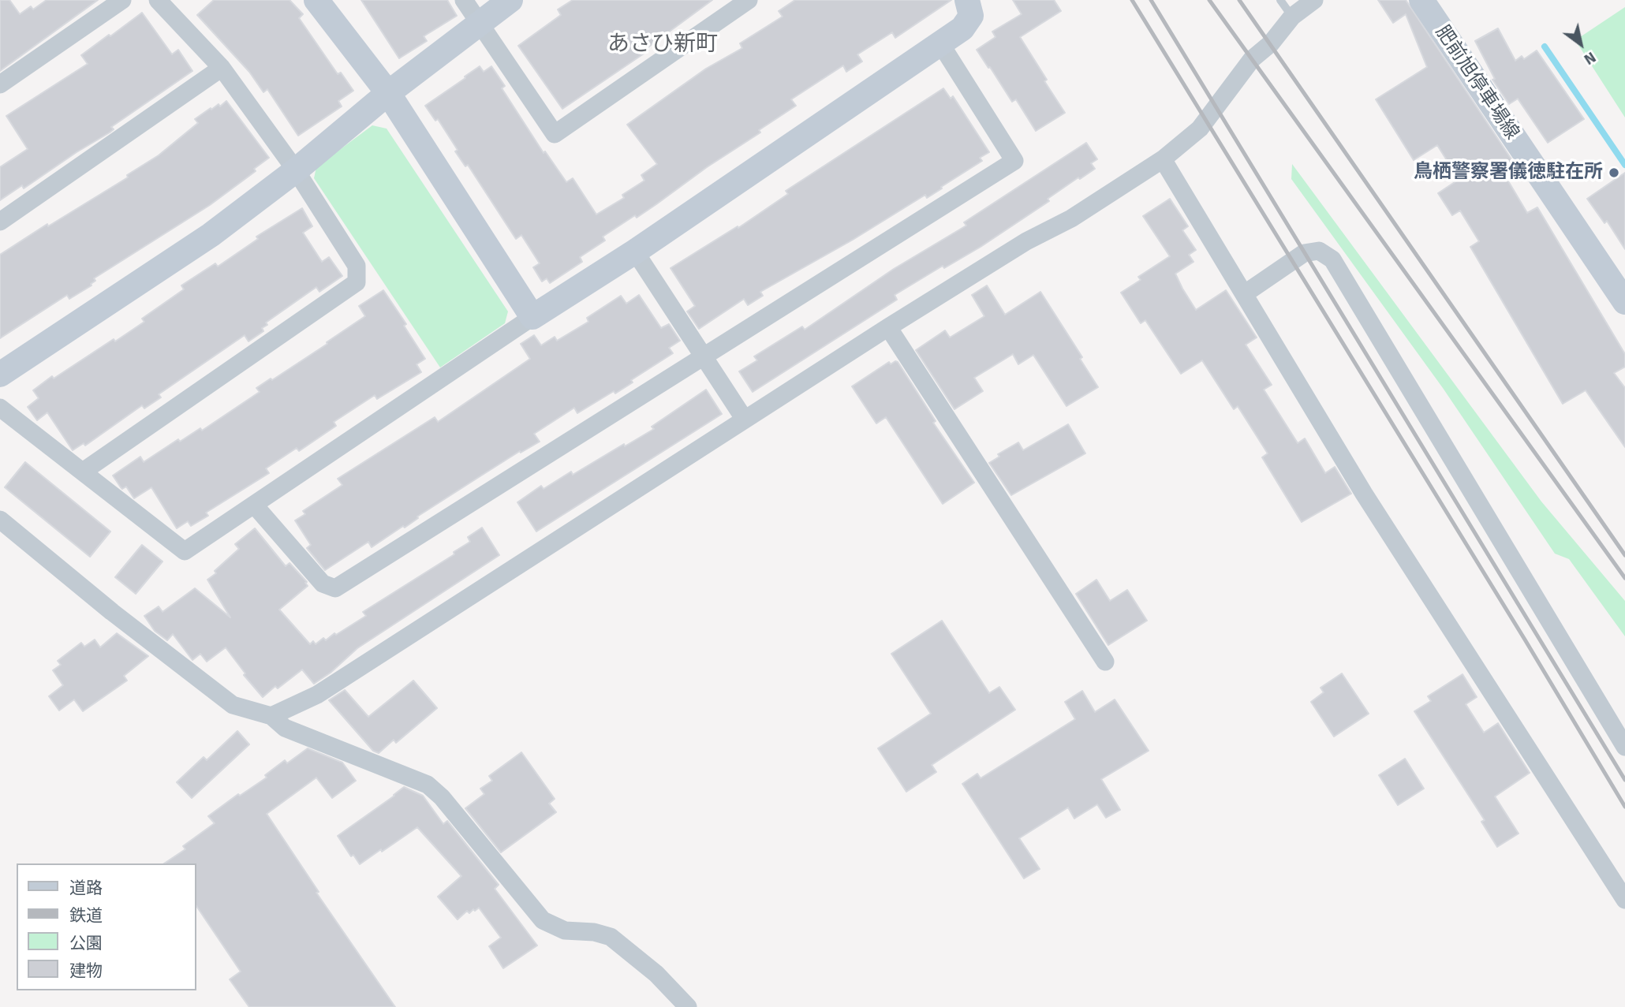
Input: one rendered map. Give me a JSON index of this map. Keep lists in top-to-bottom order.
{
  "streets": {
    "street": ["肥前旭停車場線"]
  },
  "districts": ["あさひ新町"],
  "places": ["鳥栖警察署儀徳駐在所"],
  "legend": [
    "道路",
    "鉄道",
    "公園",
    "建物"
  ],
  "north": "bottom right"
}
